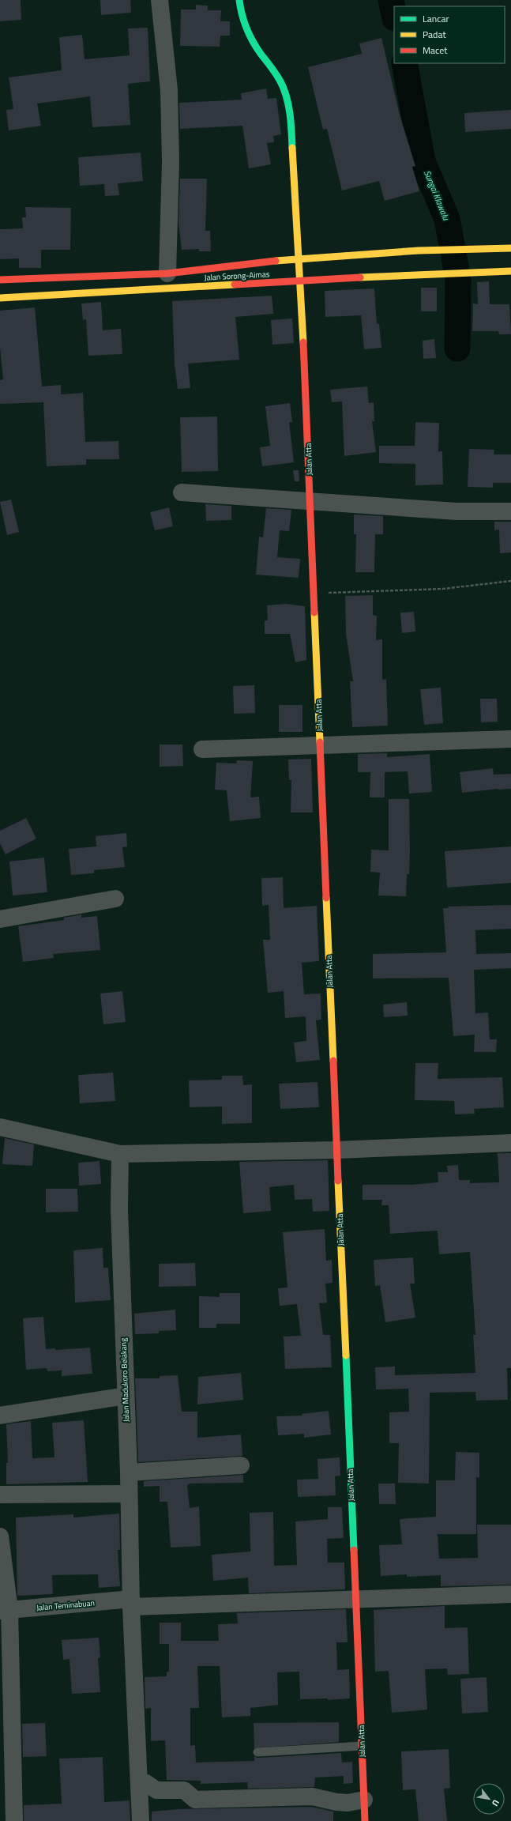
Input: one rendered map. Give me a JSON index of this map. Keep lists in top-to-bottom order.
{
  "streets": {
    "main road": ["Jalan Sorong-Aimas", "Jalan Atta"],
    "street": ["Jalan Madukoro Belakang", "Jalan Teminabuan"]
  },
  "crossings": [
    ["Jalan Sorong-Aimas", "Jalan Atta"],
    ["Jalan Atta", "Jalan Teminabuan"],
    ["Jalan Madukoro Belakang", "Jalan Teminabuan"]
  ],
  "water": ["Sungai Klawalu"],
  "legend": ["Lancar", "Padat", "Macet"],
  "north": "bottom right"
}
